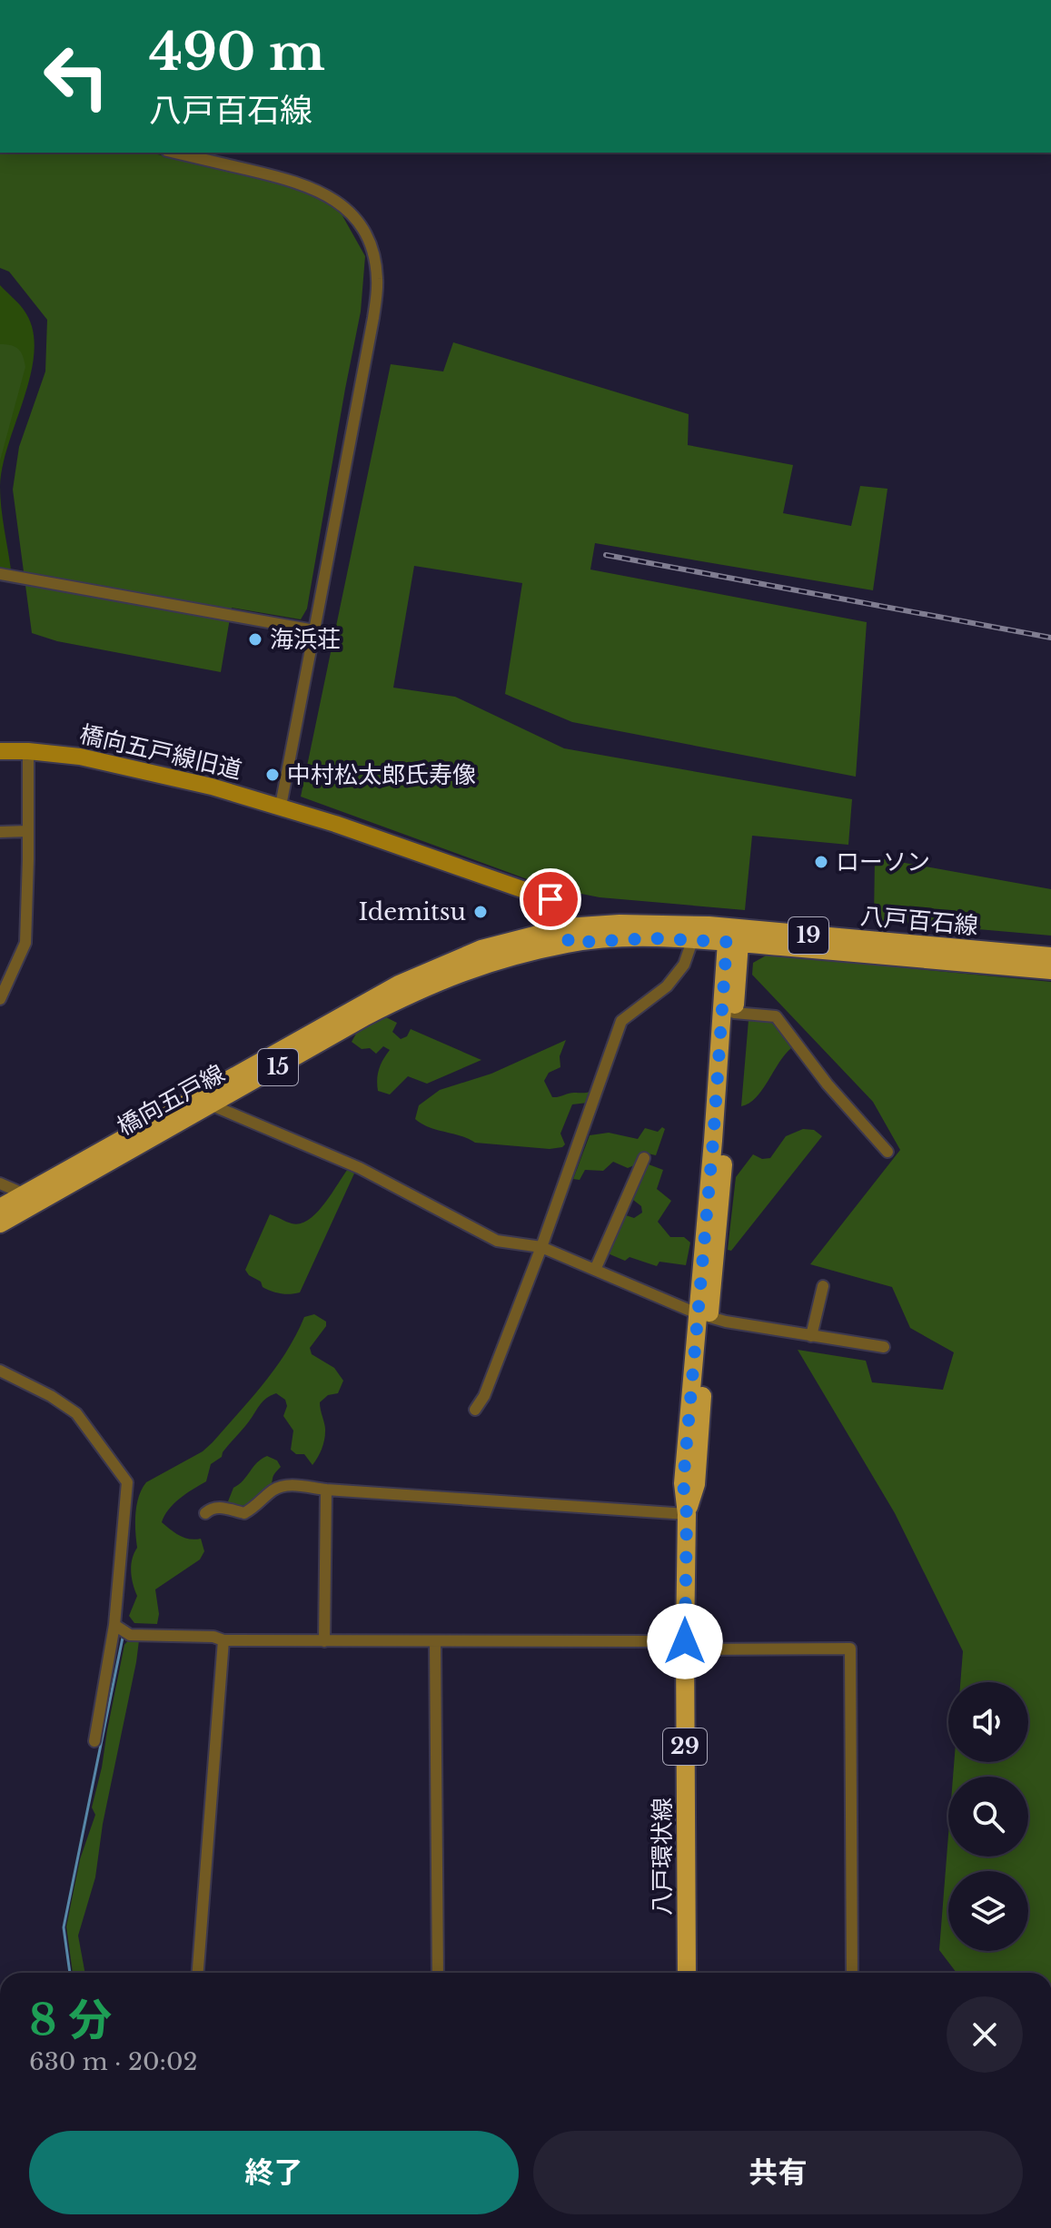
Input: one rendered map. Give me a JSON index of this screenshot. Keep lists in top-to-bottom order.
{
  "streets": {
    "main road": [
      "八戸百石線",
      "19",
      "15",
      "橋向五戸線",
      "29",
      "八戸環状線"
    ],
    "street": ["橋向五戸線旧道"]
  },
  "crossings": [
    ["橋向五戸線旧道", "八戸百石線"],
    ["橋向五戸線旧道", "橋向五戸線"],
    ["八戸百石線", "橋向五戸線"],
    ["八戸百石線", "八戸環状線"]
  ],
  "places": [
    "海浜荘",
    "中村松太郎氏寿像",
    "ローソン",
    "Idemitsu"
  ],
  "page": {
    "turn": ["490 m", "八戸百石線"],
    "heading": ["8 分", "630 m · 20:02"],
    "buttons": ["終了", "共有"]
  }
}
